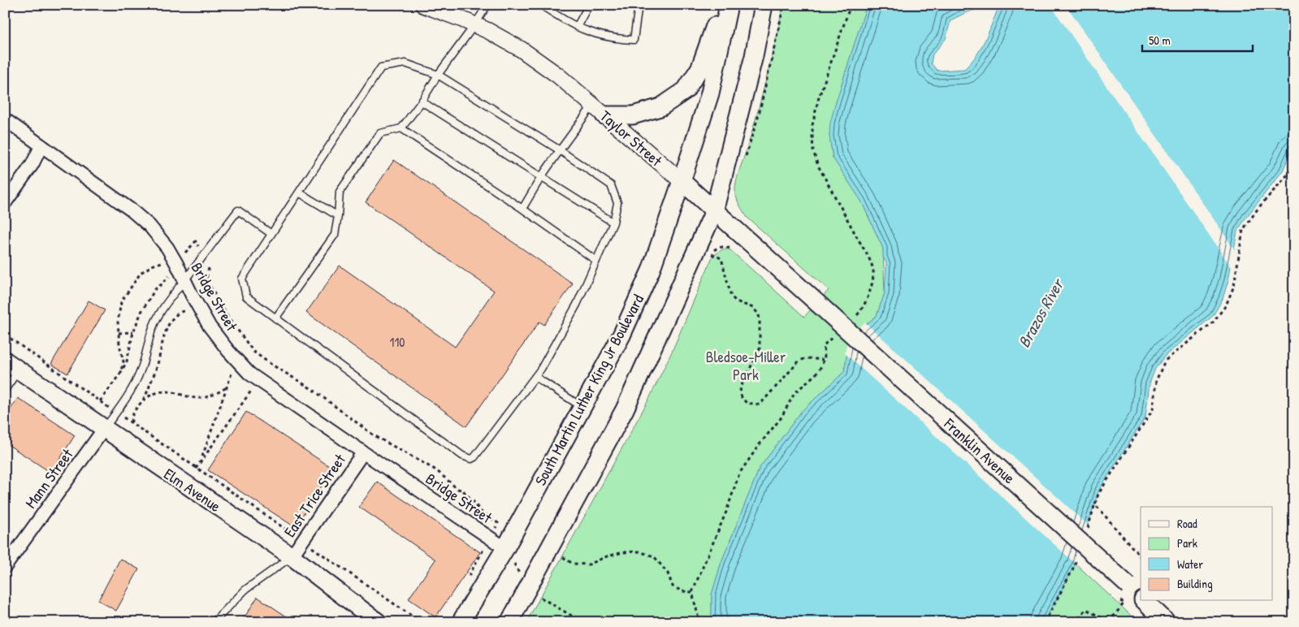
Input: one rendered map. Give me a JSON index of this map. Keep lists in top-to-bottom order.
{
  "streets": {
    "main road": [
      "Taylor Street",
      "South Martin Luther King Jr Boulevard",
      "Franklin Avenue",
      "Elm Avenue"
    ],
    "street": ["Bridge Street", "Mann Street", "East Trice Street"]
  },
  "crossings": [
    ["Taylor Street", "South Martin Luther King Jr Boulevard"],
    ["Taylor Street", "Franklin Avenue"],
    ["Bridge Street", "South Martin Luther King Jr Boulevard"],
    ["Bridge Street", "East Trice Street"],
    ["Mann Street", "Elm Avenue"],
    ["Elm Avenue", "East Trice Street"]
  ],
  "water": ["Brazos River"],
  "parks": ["Bledsoe-Miller Park"],
  "house_numbers": ["110"],
  "legend": [
    "Road",
    "Park",
    "Water",
    "Building"
  ],
  "scale_bar": "50 m"
}
